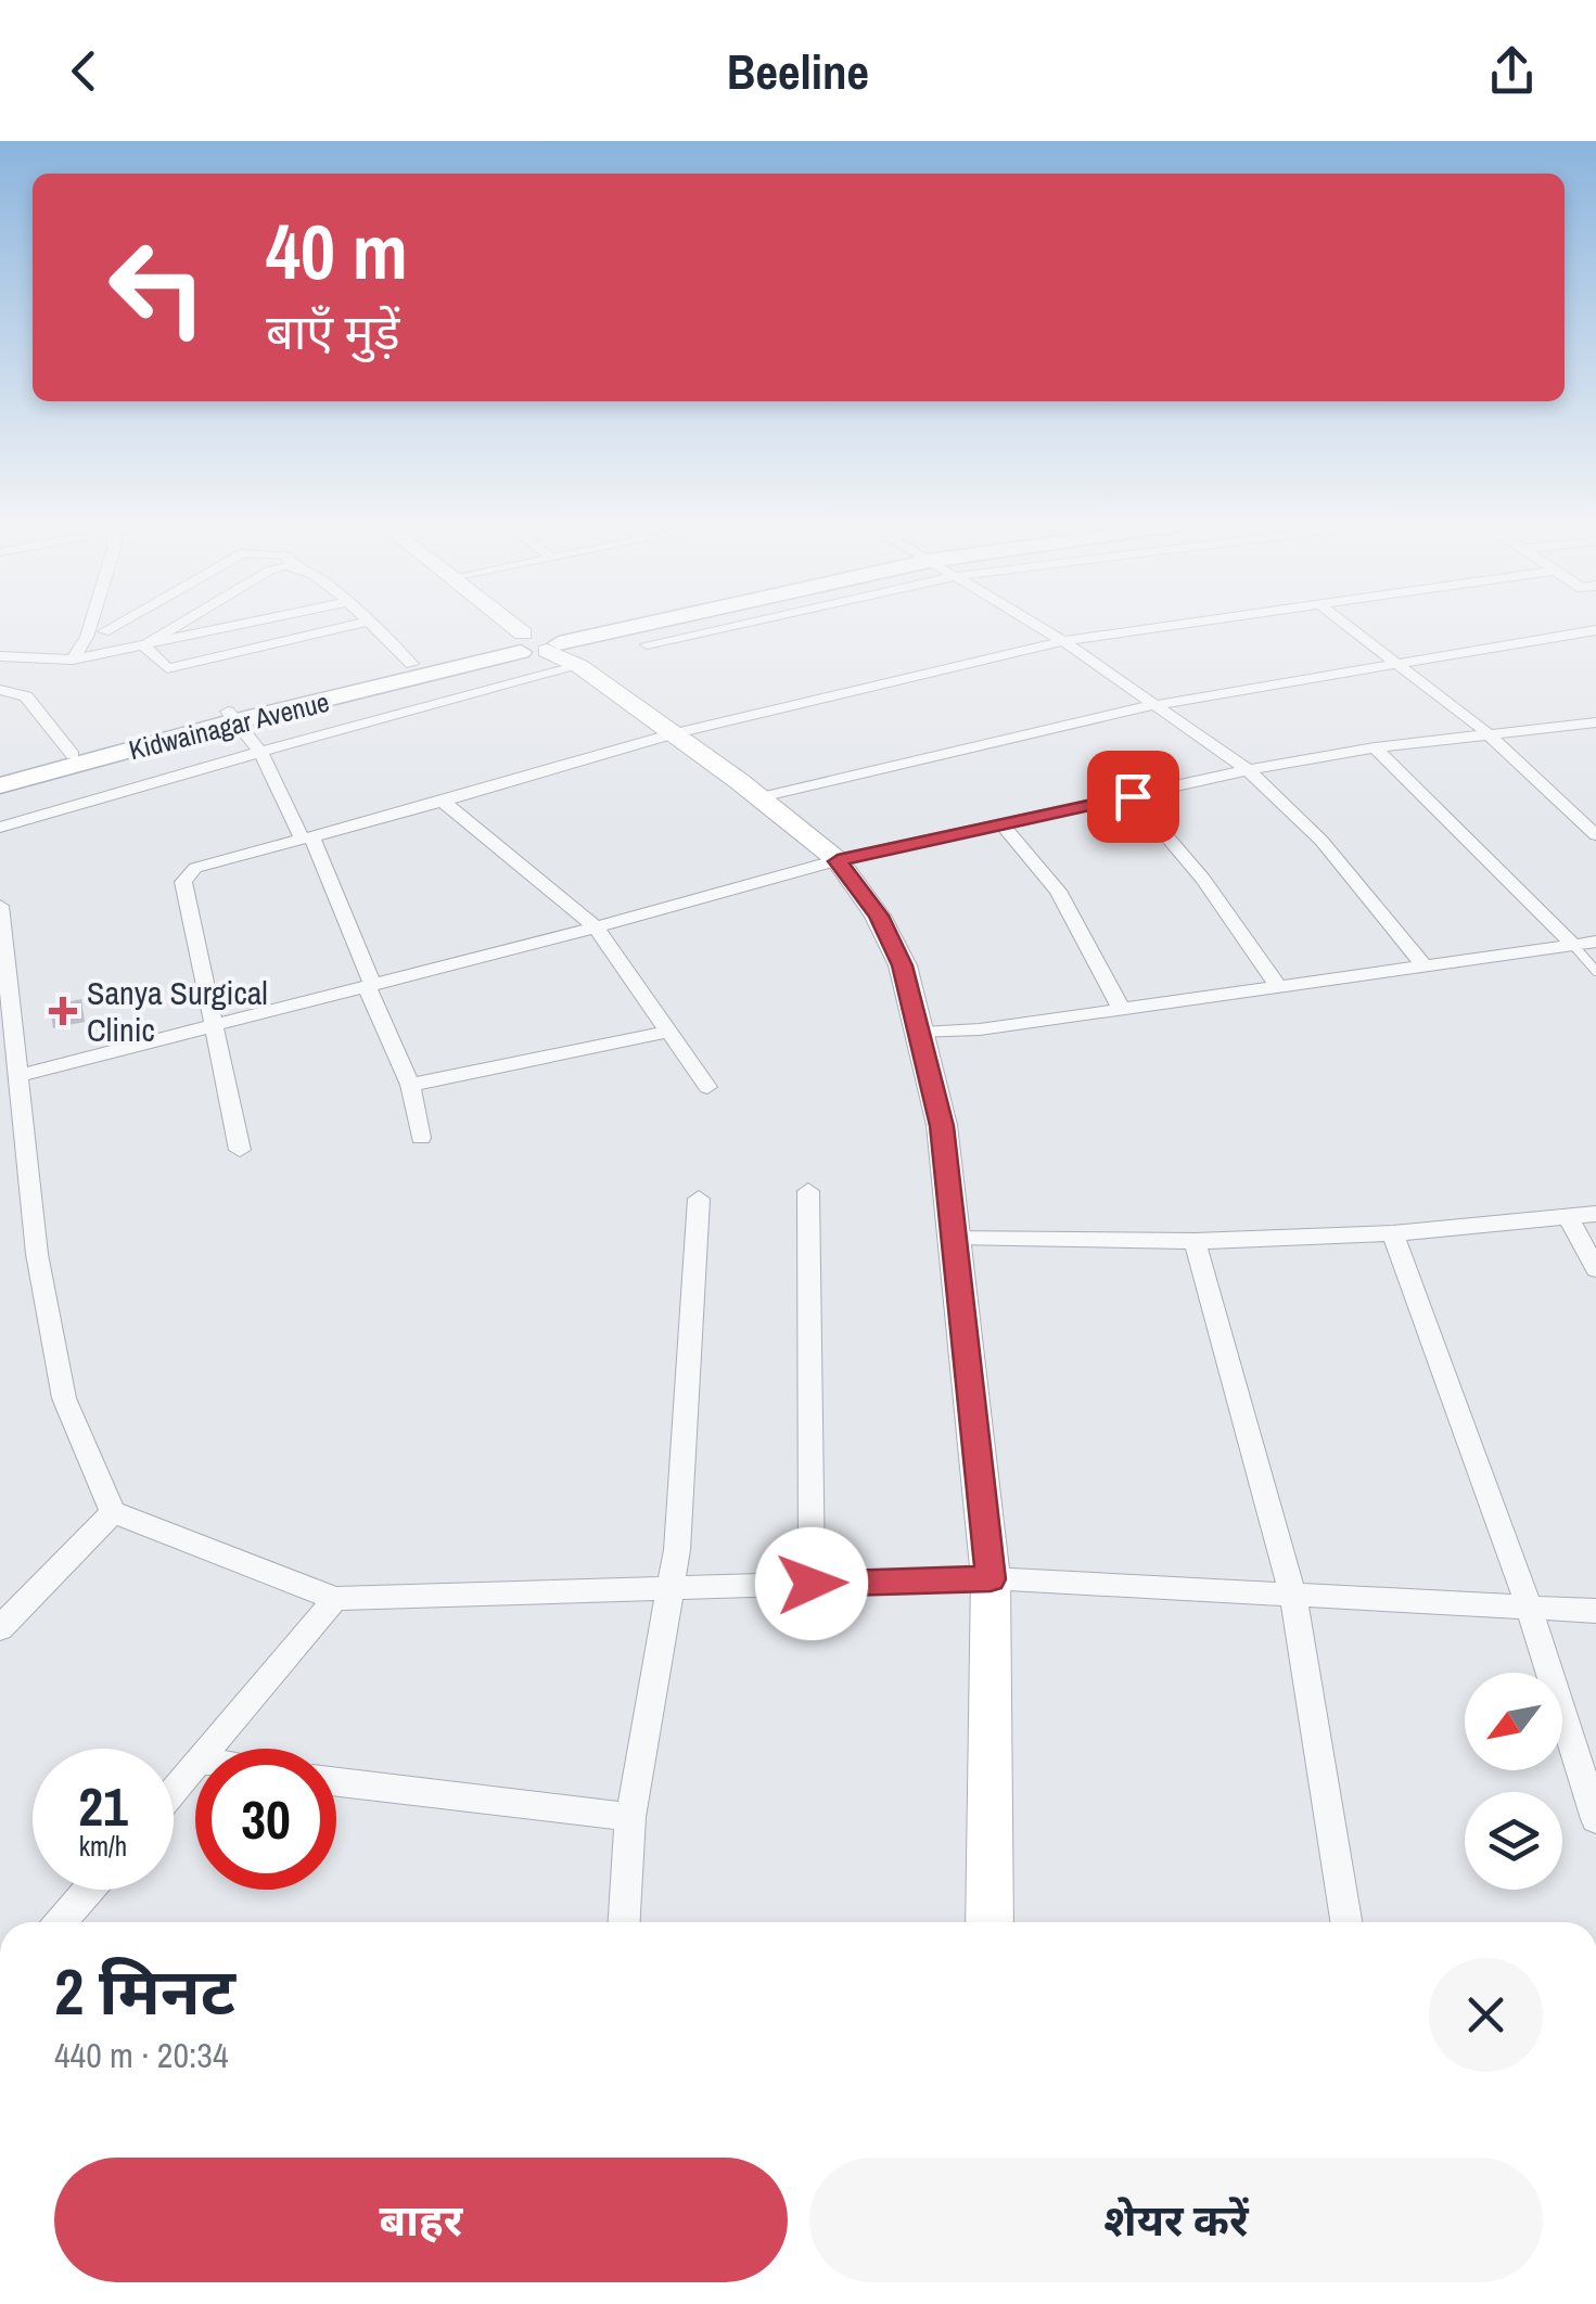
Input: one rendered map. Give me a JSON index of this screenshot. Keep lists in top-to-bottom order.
{
  "streets": {
    "main road": ["Kidwainagar Avenue"]
  },
  "places": {
    "health": ["Sanya Surgical Clinic"]
  },
  "north": "bottom left",
  "page": {
    "header": "Beeline",
    "turn": ["40 m", "बाएँ मुड़ें"],
    "speed": "21 km/h",
    "limit": "30",
    "heading": ["2 मिनट", "440 m · 20:34"],
    "buttons": ["बाहर", "शेयर करें"]
  }
}
